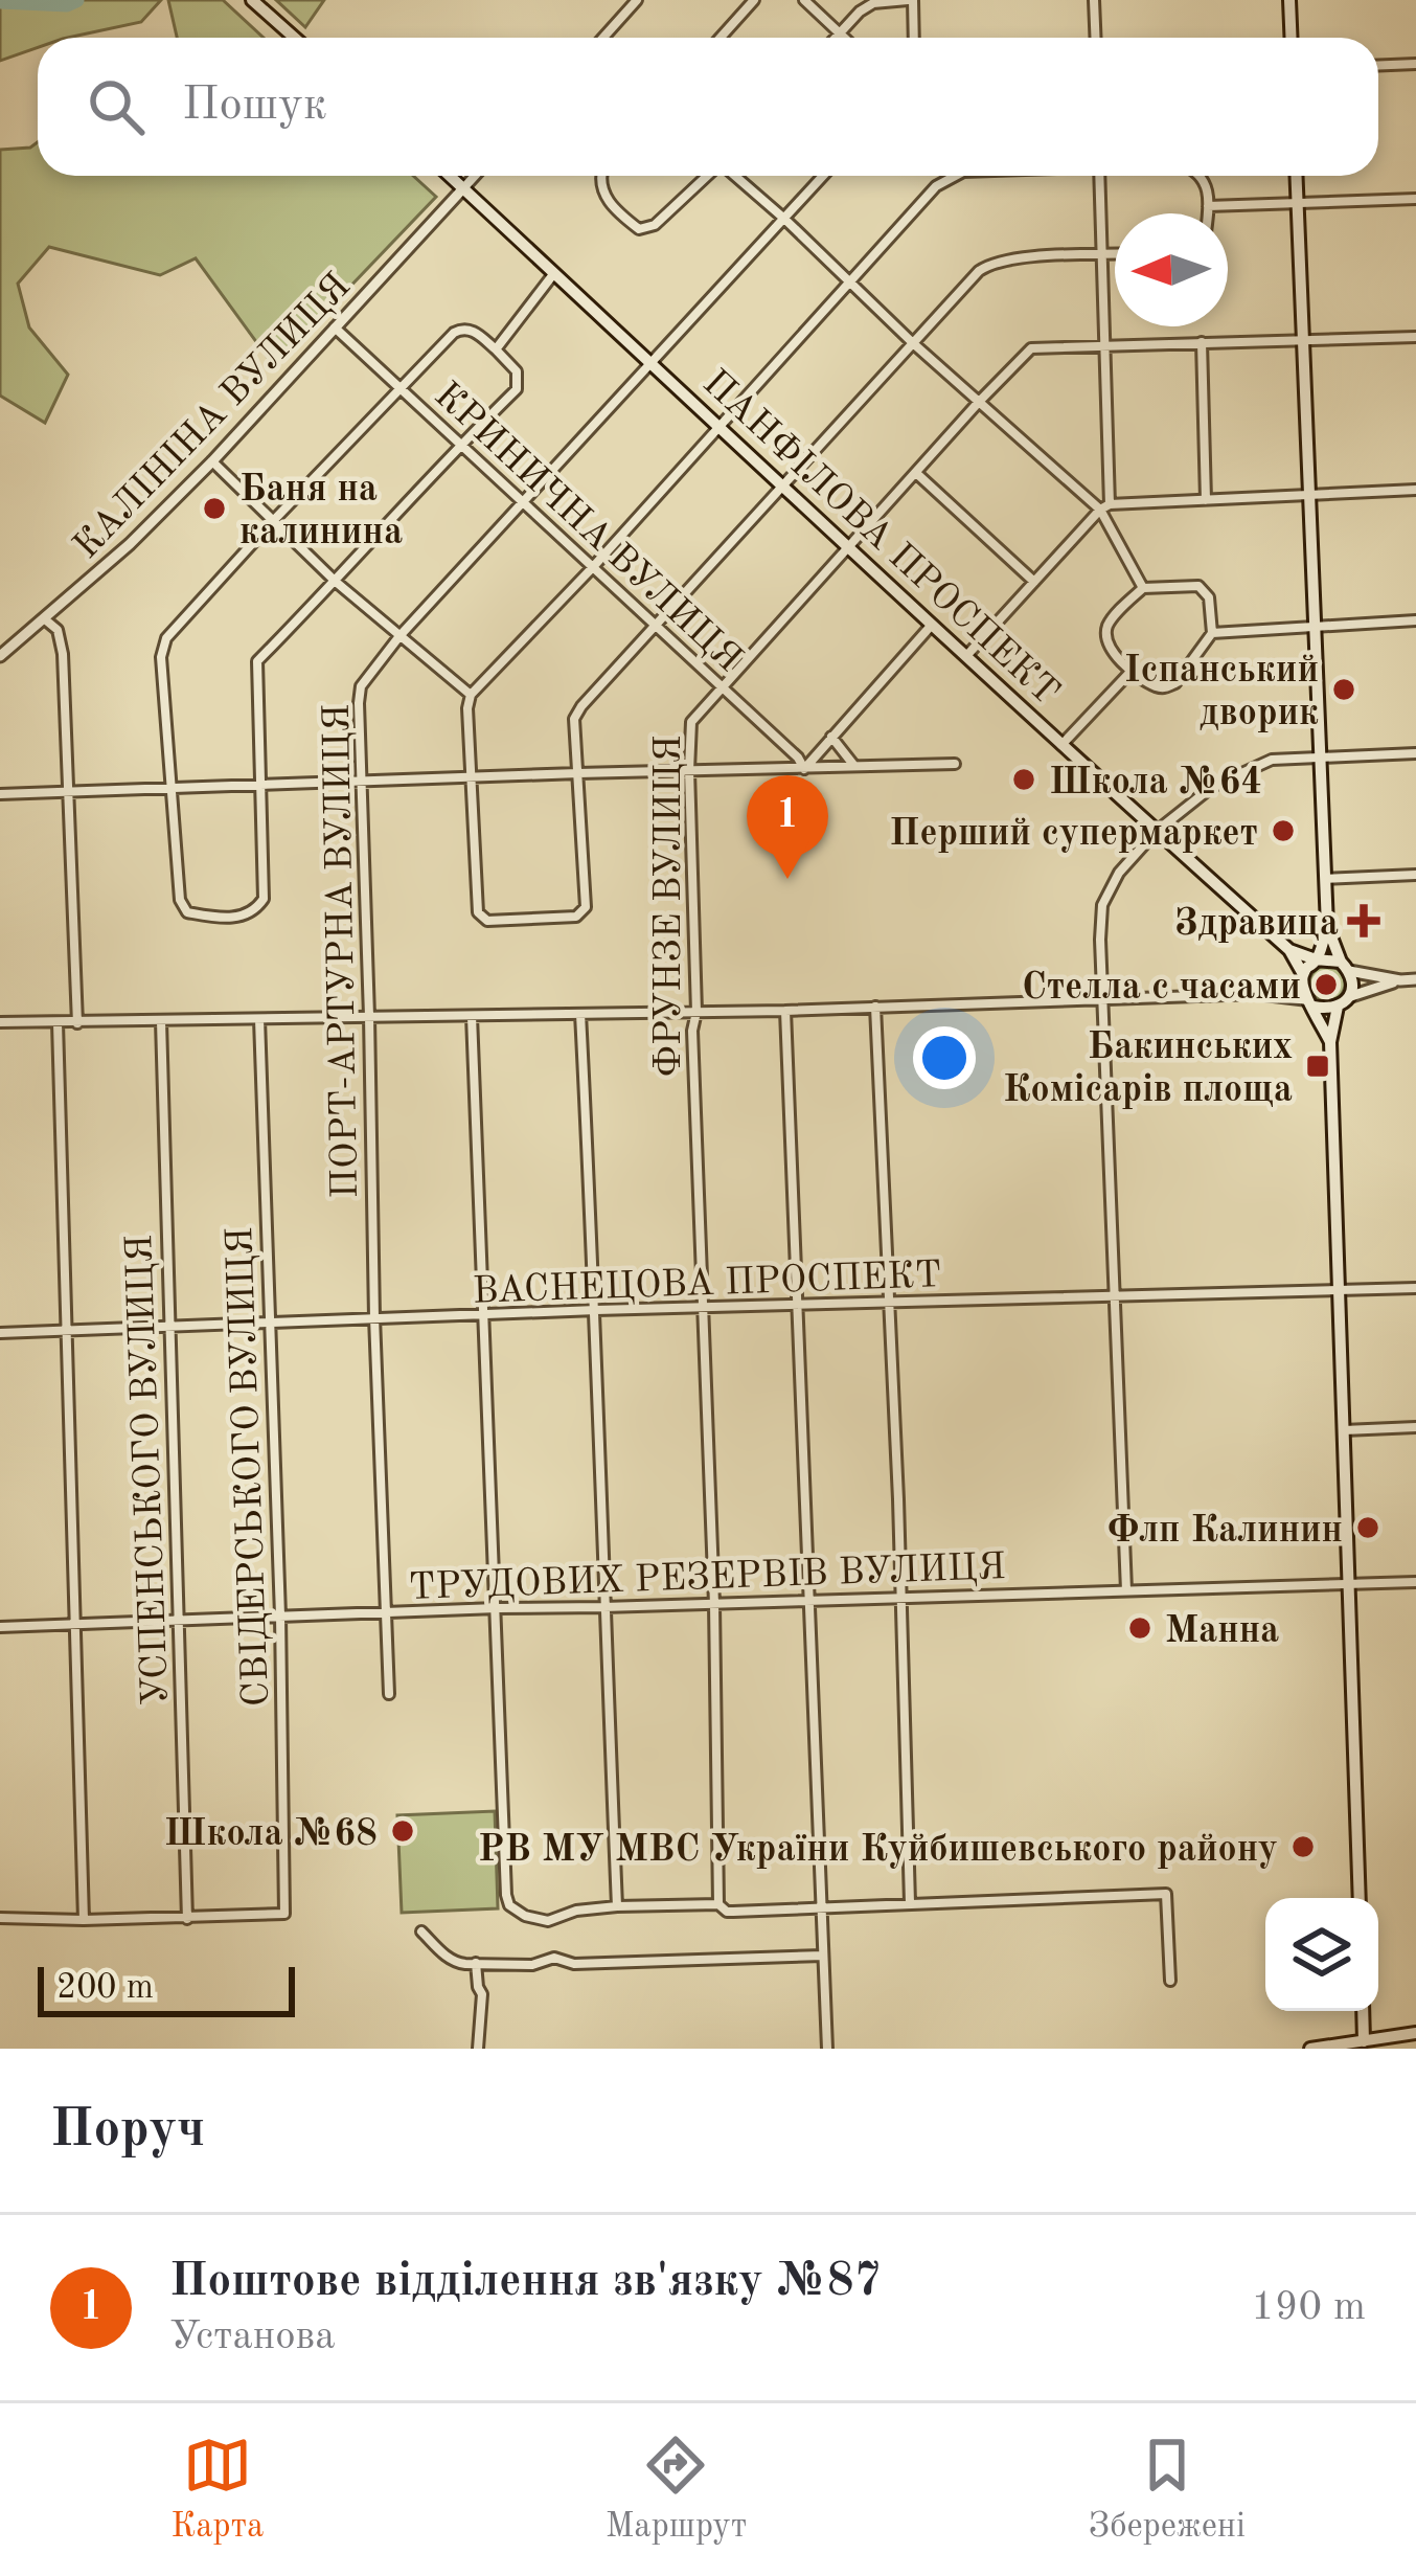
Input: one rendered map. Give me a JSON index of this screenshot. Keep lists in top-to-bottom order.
{
  "streets": {
    "main road": ["ПАНФІЛОВА ПРОСПЕКТ"],
    "street": [
      "КАЛІНІНА ВУЛИЦЯ",
      "КРИНИЧНА ВУЛИЦЯ",
      "ФРУНЗЕ ВУЛИЦЯ",
      "ПОРТ-АРТУРНА ВУЛИЦЯ",
      "ВАСНЕЦОВА ПРОСПЕКТ",
      "СВІДЕРСЬКОГО ВУЛИЦЯ",
      "УСПЕНСЬКОГО ВУЛИЦЯ",
      "ТРУДОВИХ РЕЗЕРВІВ ВУЛИЦЯ"
    ]
  },
  "crossings": [
    ["КАЛІНІНА ВУЛИЦЯ", "КРИНИЧНА ВУЛИЦЯ"],
    ["КАЛІНІНА ВУЛИЦЯ", "ПАНФІЛОВА ПРОСПЕКТ"],
    ["КРИНИЧНА ВУЛИЦЯ", "ФРУНЗЕ ВУЛИЦЯ"],
    ["КРИНИЧНА ВУЛИЦЯ", "ПОРТ-АРТУРНА ВУЛИЦЯ"],
    ["ПАНФІЛОВА ПРОСПЕКТ", "ФРУНЗЕ ВУЛИЦЯ"],
    ["ПАНФІЛОВА ПРОСПЕКТ", "ПОРТ-АРТУРНА ВУЛИЦЯ"],
    ["ФРУНЗЕ ВУЛИЦЯ", "ВАСНЕЦОВА ПРОСПЕКТ"],
    ["ФРУНЗЕ ВУЛИЦЯ", "ТРУДОВИХ РЕЗЕРВІВ ВУЛИЦЯ"],
    ["ПОРТ-АРТУРНА ВУЛИЦЯ", "ВАСНЕЦОВА ПРОСПЕКТ"],
    ["ПОРТ-АРТУРНА ВУЛИЦЯ", "ТРУДОВИХ РЕЗЕРВІВ ВУЛИЦЯ"],
    ["ВАСНЕЦОВА ПРОСПЕКТ", "СВІДЕРСЬКОГО ВУЛИЦЯ"],
    ["ВАСНЕЦОВА ПРОСПЕКТ", "УСПЕНСЬКОГО ВУЛИЦЯ"],
    ["СВІДЕРСЬКОГО ВУЛИЦЯ", "УСПЕНСЬКОГО ВУЛИЦЯ"],
    ["СВІДЕРСЬКОГО ВУЛИЦЯ", "ТРУДОВИХ РЕЗЕРВІВ ВУЛИЦЯ"],
    ["УСПЕНСЬКОГО ВУЛИЦЯ", "ТРУДОВИХ РЕЗЕРВІВ ВУЛИЦЯ"]
  ],
  "places": {
    "other": [
      "Баня на калинина",
      "Іспанський дворик",
      "Школа №64",
      "Перший супермаркет",
      "Стелла с часами",
      "Флп Калинин",
      "Манна",
      "Школа №68",
      "РВ МУ МВС України Куйбишевського району"
    ],
    "health": ["Здравица"],
    "transit": ["Бакинських Комісарів площа"]
  },
  "scale_bar": "200 m",
  "north": "left",
  "page": {
    "search": "Пошук",
    "pins": "1",
    "scale": "200 m",
    "heading": "Поруч",
    "list": [
      {
        "mark": "1",
        "name": "Поштове відділення зв'язку №87",
        "note": "Установа",
        "value": "190 m"
      }
    ],
    "nav": ["Карта", "Маршрут", "Збережені"]
  }
}
